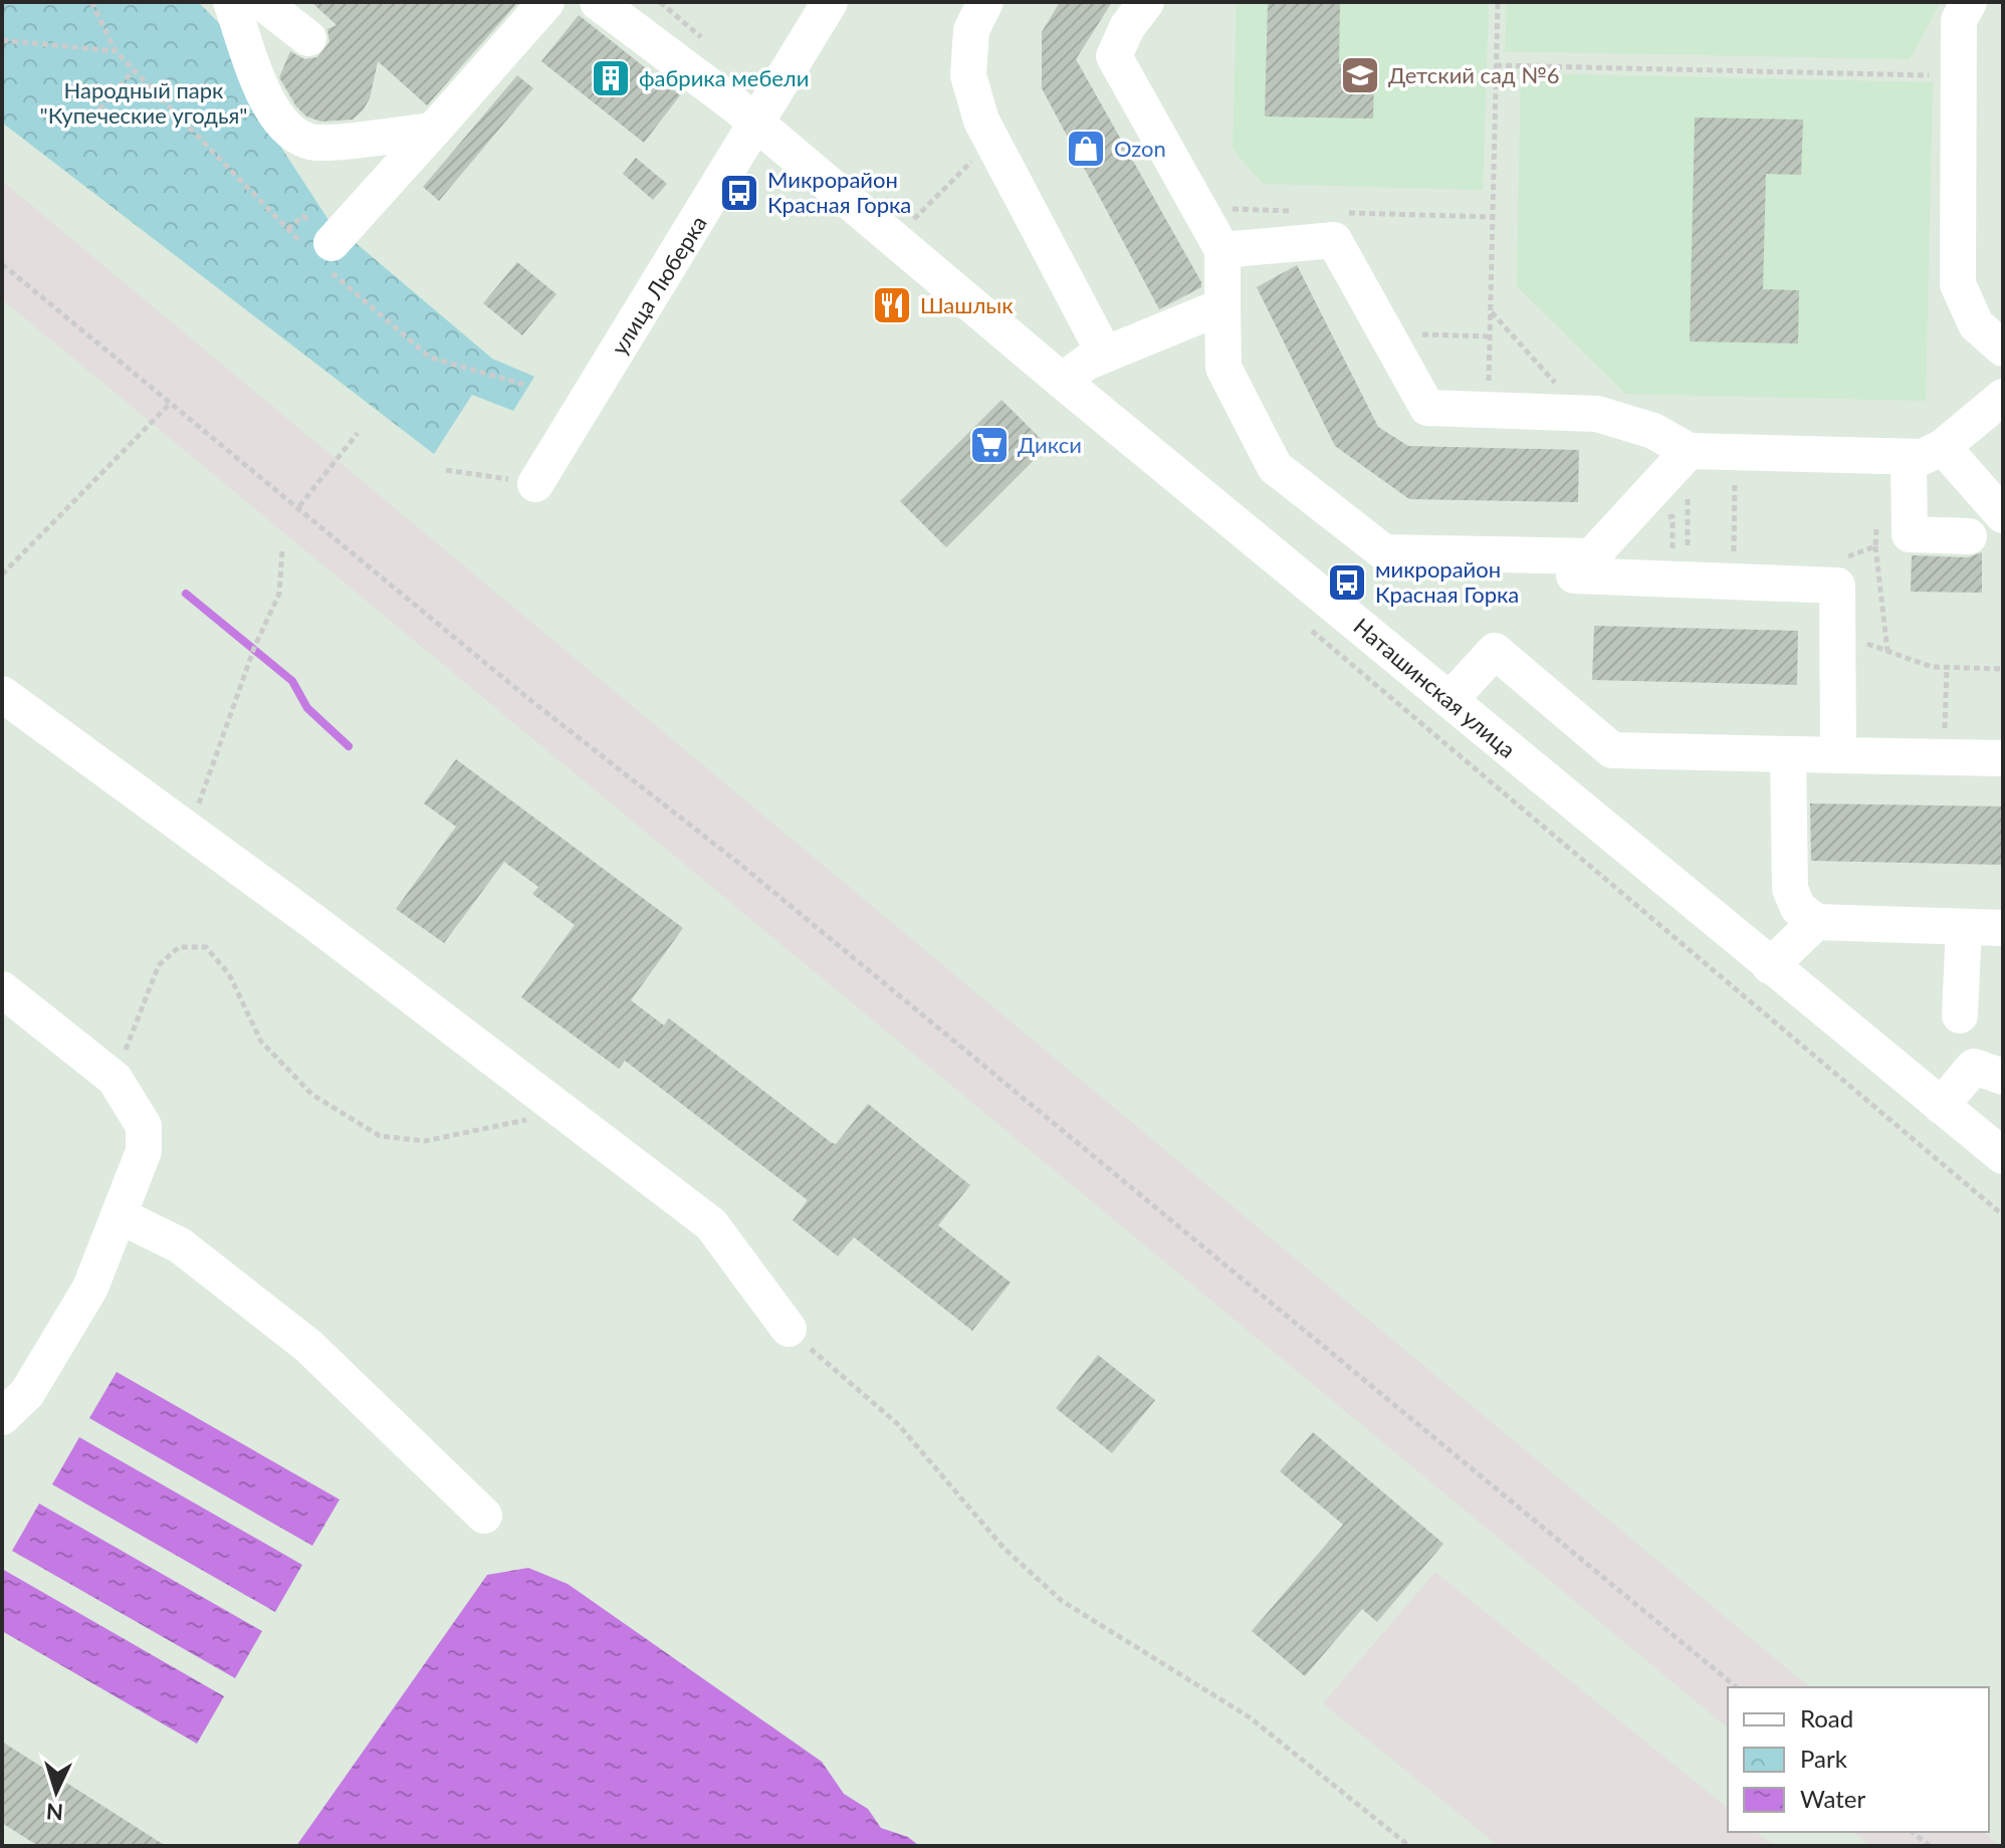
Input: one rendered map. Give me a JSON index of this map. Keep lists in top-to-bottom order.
{
  "streets": {
    "street": ["улица Люберка", "Наташинская улица"]
  },
  "crossings": [
    ["улица Люберка", "Наташинская улица"]
  ],
  "parks": ["Народный парк \"Купеческие угодья\""],
  "places": {
    "school or university": ["Детский сад №6"],
    "building": ["фабрика мебели"],
    "shop": ["Ozon"],
    "bus stop": ["Микрорайон Красная Горка", "микрорайон Красная Горка"],
    "restaurant": ["Шашлык"],
    "supermarket": ["Дикси"]
  },
  "legend": ["Road", "Park", "Water"],
  "north": "bottom"
}
